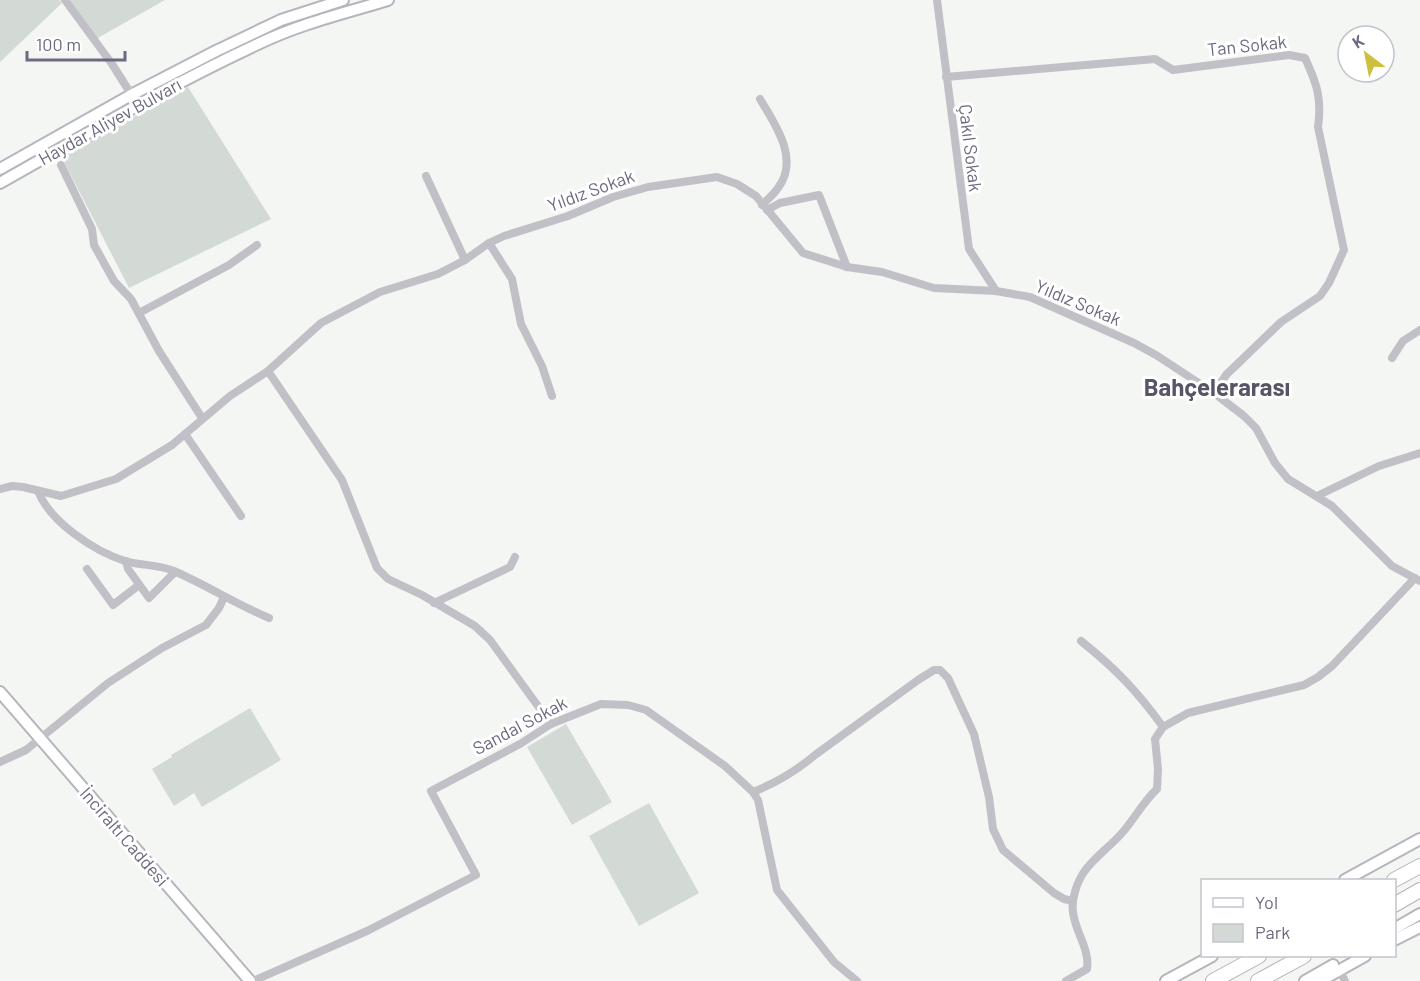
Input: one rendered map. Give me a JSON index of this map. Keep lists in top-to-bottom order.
{
  "streets": {
    "main road": ["Haydar Aliyev Bulvarı", "İnciraltı Caddesi"],
    "street": [
      "Tan Sokak",
      "Çakıl Sokak",
      "Yıldız Sokak",
      "Sandal Sokak"
    ]
  },
  "crossings": [
    ["Tan Sokak", "Çakıl Sokak"],
    ["Tan Sokak", "Yıldız Sokak"],
    ["Çakıl Sokak", "Yıldız Sokak"],
    ["Sandal Sokak", "İnciraltı Caddesi"]
  ],
  "districts": ["Bahçelerarası"],
  "legend": ["Yol", "Park"],
  "scale_bar": "100 m",
  "north": "top left"
}
